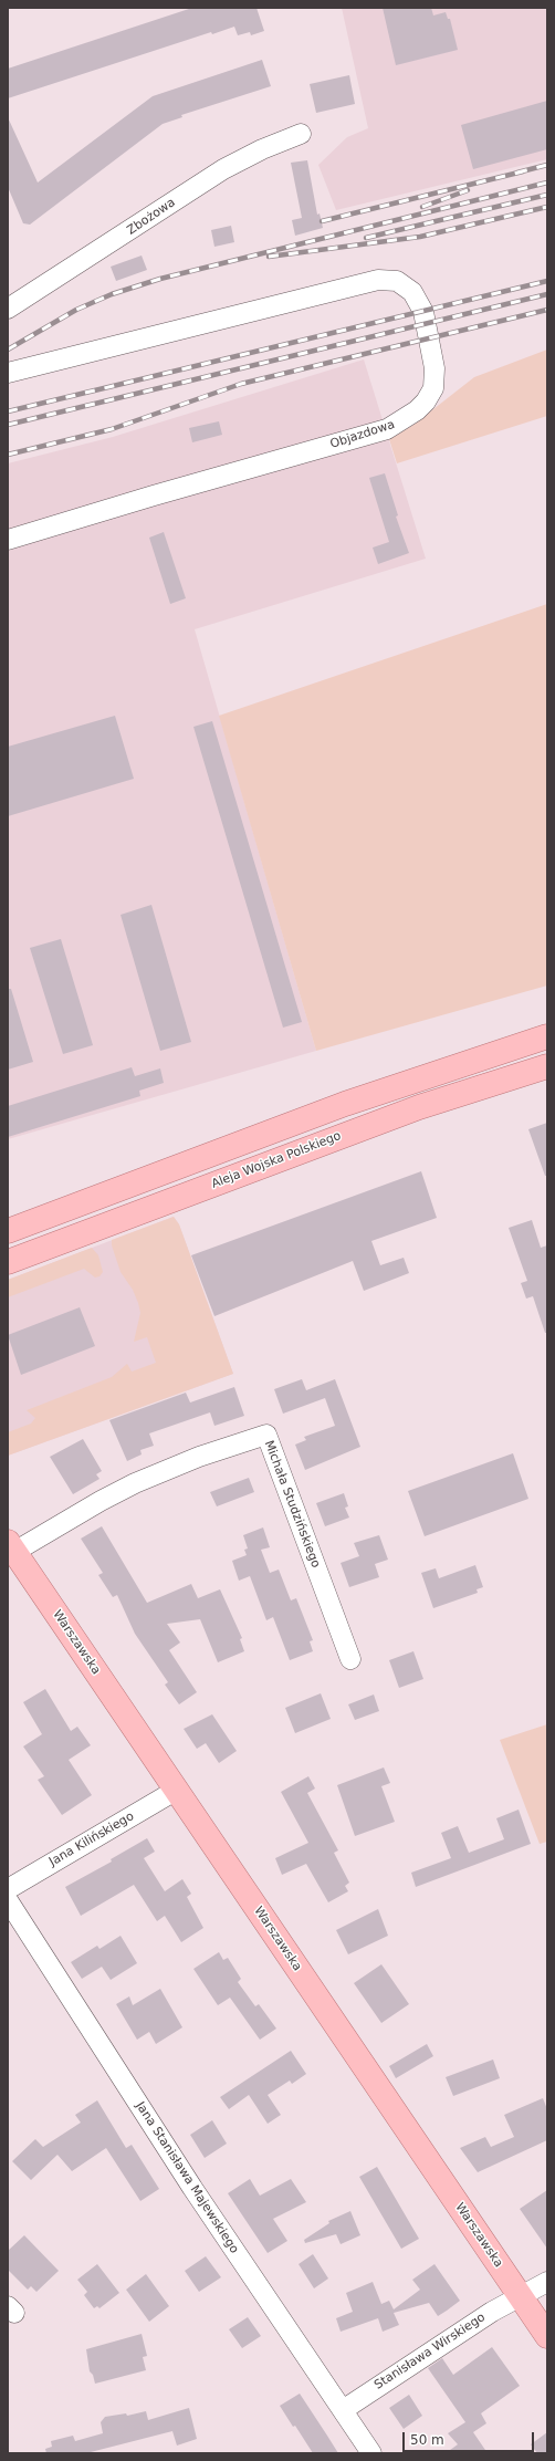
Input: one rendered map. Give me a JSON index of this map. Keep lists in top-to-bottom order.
{
  "streets": {
    "main road": ["Aleja Wojska Polskiego", "Warszawska"],
    "street": [
      "Zbożowa",
      "Objazdowa",
      "Michała Studzińskiego",
      "Jana Kilińskiego",
      "Jana Stanisława Majewskiego",
      "Stanisława Wirskiego"
    ]
  },
  "crossings": [
    ["Michała Studzińskiego", "Warszawska"],
    ["Warszawska", "Jana Kilińskiego"],
    ["Warszawska", "Stanisława Wirskiego"],
    ["Jana Stanisława Majewskiego", "Stanisława Wirskiego"]
  ],
  "scale_bar": "50 m"
}
